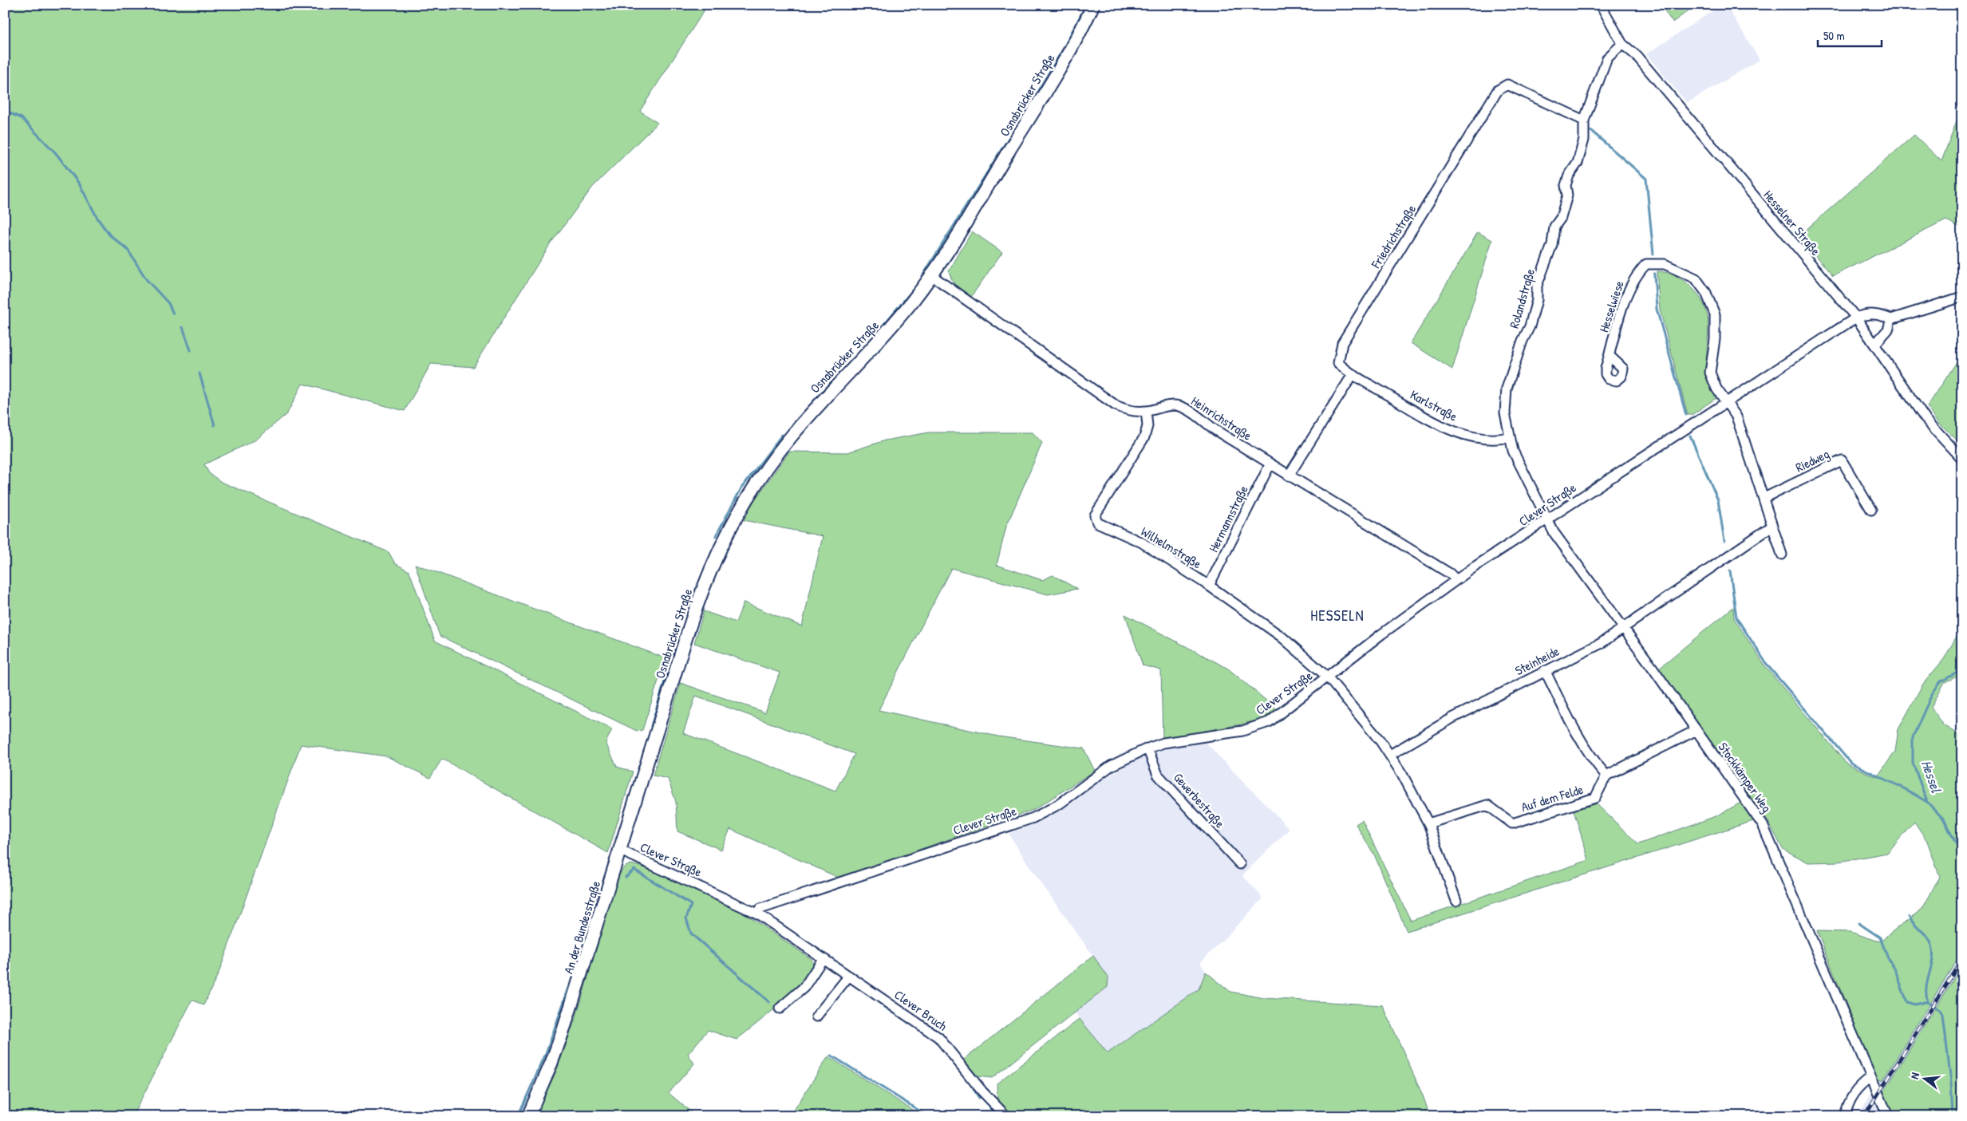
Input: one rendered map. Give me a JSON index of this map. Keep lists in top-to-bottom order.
{
  "streets": {
    "main road": ["Osnabrücker Straße", "An der Bundesstraße"],
    "street": [
      "Hesselner Straße",
      "Friedrichstraße",
      "Rolandstraße",
      "Hesselwiese",
      "Karlstraße",
      "Heinrichstraße",
      "Riedweg",
      "Clever Straße",
      "Hermannstraße",
      "Wilhelmstraße",
      "Steinheide",
      "Stockkämper Weg",
      "Auf dem Felde",
      "Gewerbestraße",
      "Clever Bruch"
    ]
  },
  "crossings": [
    ["Osnabrücker Straße", "Heinrichstraße"],
    ["Osnabrücker Straße", "An der Bundesstraße"],
    ["Hesselner Straße", "Rolandstraße"],
    ["Hesselner Straße", "Clever Straße"],
    ["Friedrichstraße", "Rolandstraße"],
    ["Friedrichstraße", "Karlstraße"],
    ["Rolandstraße", "Karlstraße"],
    ["Rolandstraße", "Clever Straße"],
    ["Rolandstraße", "Stockkämper Weg"],
    ["Hesselwiese", "Clever Straße"],
    ["Heinrichstraße", "Clever Straße"],
    ["Heinrichstraße", "Hermannstraße"],
    ["Heinrichstraße", "Wilhelmstraße"],
    ["Clever Straße", "Wilhelmstraße"],
    ["Clever Straße", "Stockkämper Weg"],
    ["Clever Straße", "Gewerbestraße"],
    ["Clever Straße", "An der Bundesstraße"],
    ["Clever Straße", "Clever Bruch"],
    ["Hermannstraße", "Wilhelmstraße"],
    ["Steinheide", "Stockkämper Weg"]
  ],
  "districts": ["HESSELN"],
  "water": ["Hessel"],
  "scale_bar": "50 m",
  "north": "left"
}
